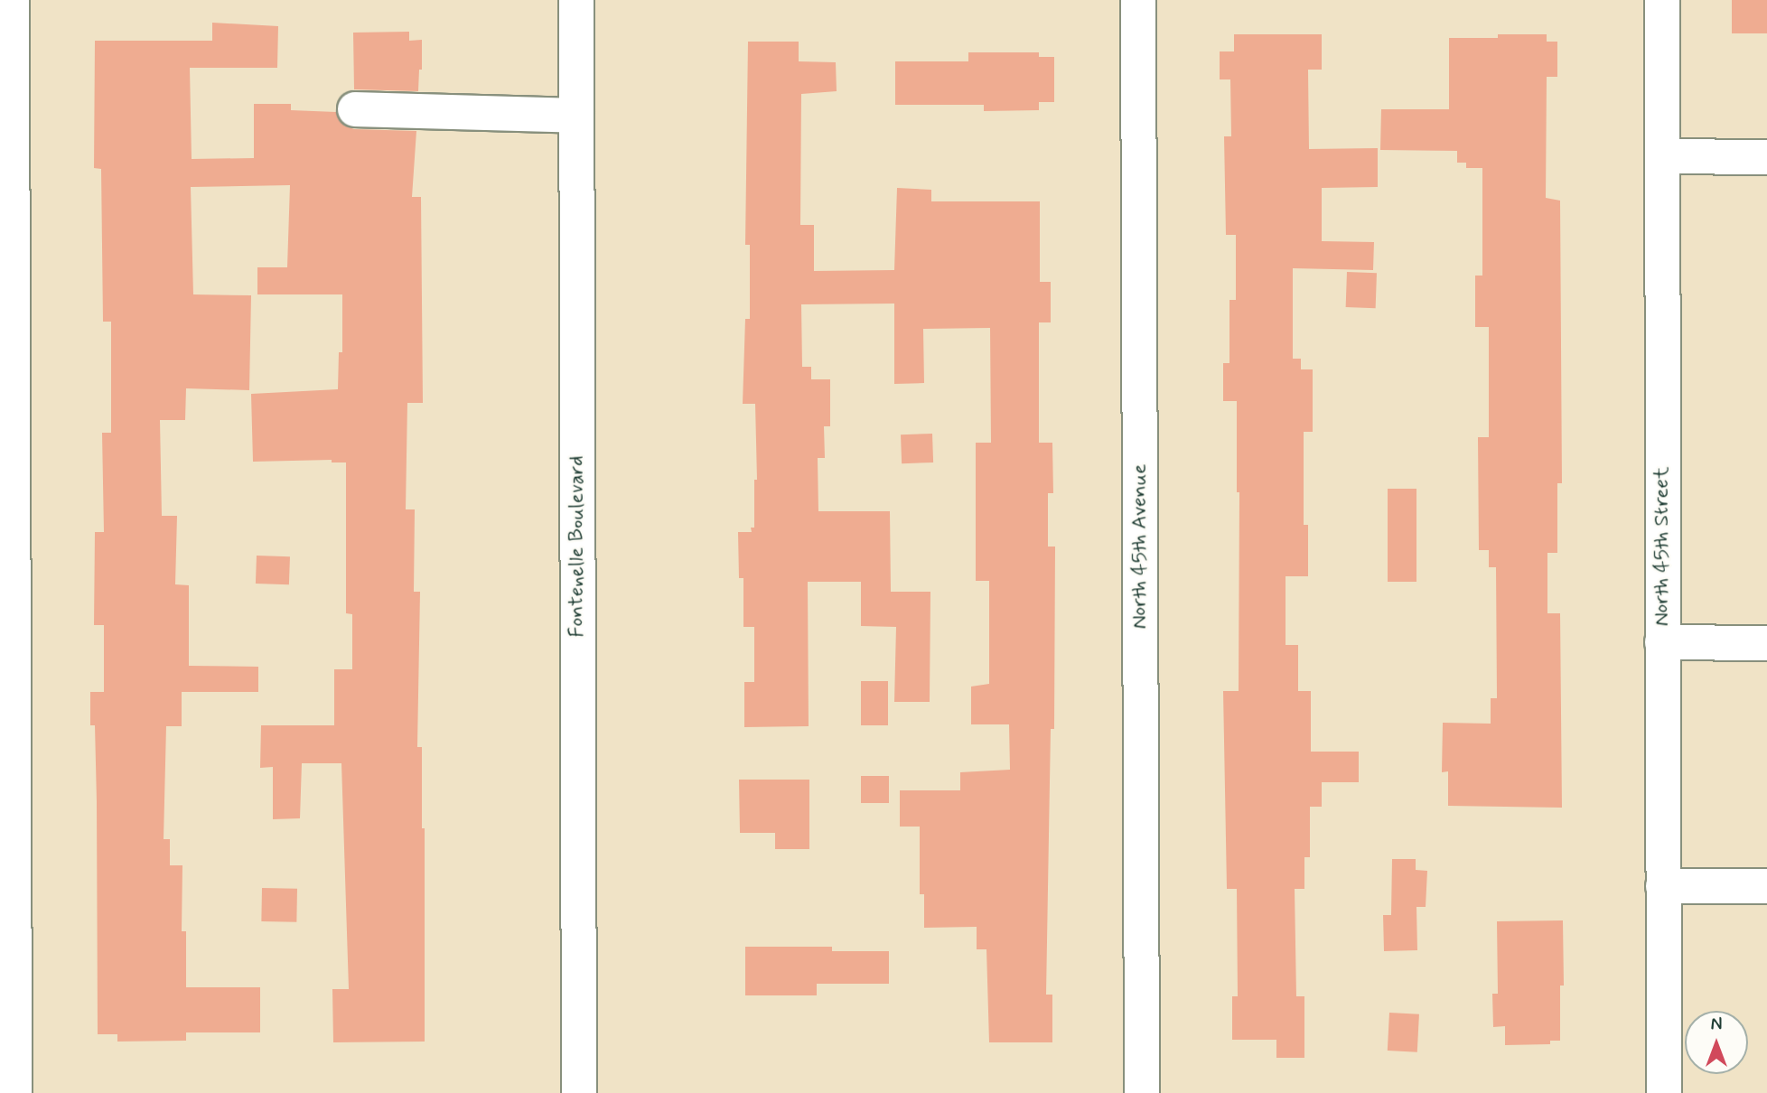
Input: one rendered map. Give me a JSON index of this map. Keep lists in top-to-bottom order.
{
  "streets": {
    "street": ["Fontenelle Boulevard", "North 45th Avenue", "North 45th Street"]
  },
  "north": "top"
}
